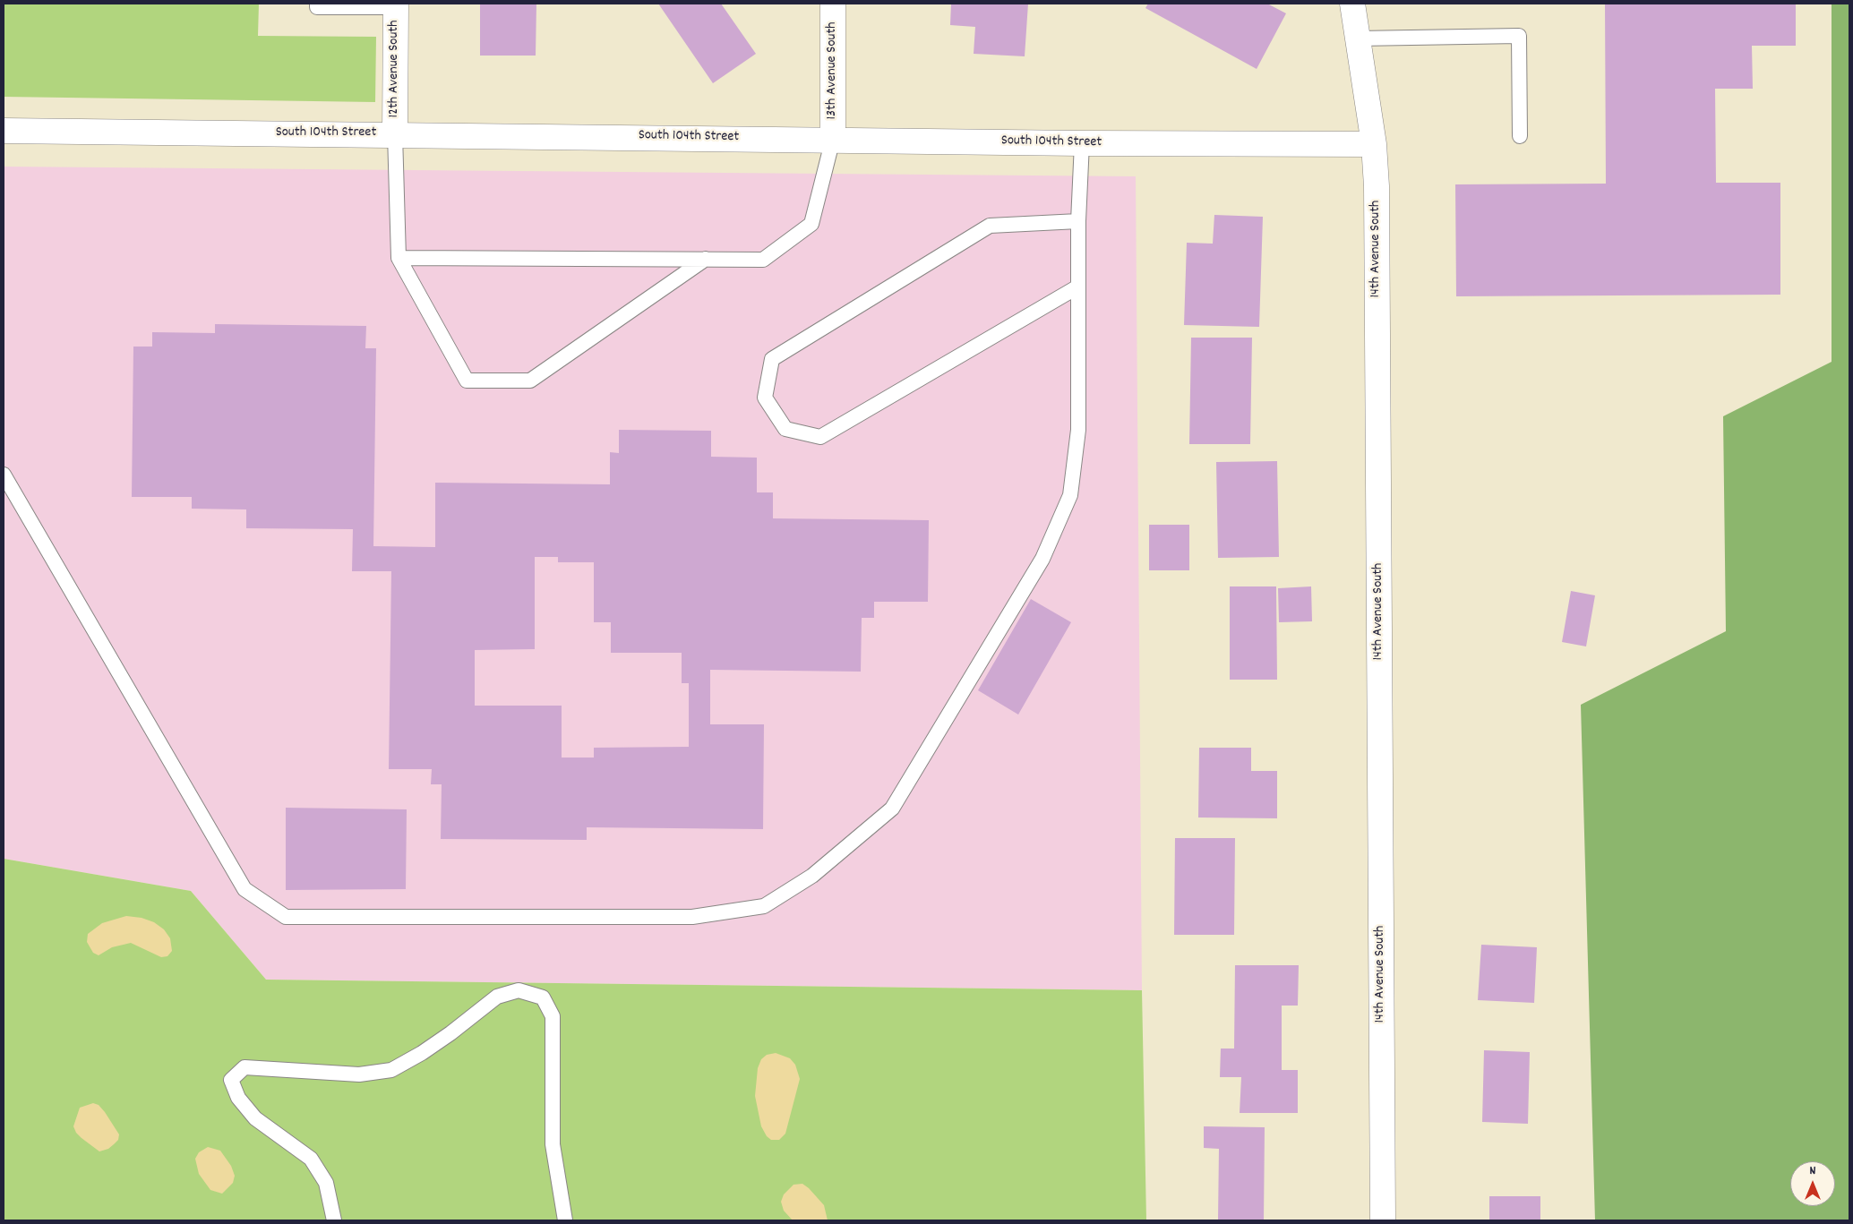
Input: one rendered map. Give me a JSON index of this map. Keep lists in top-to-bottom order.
{
  "streets": {
    "street": [
      "12th Avenue South",
      "13th Avenue South",
      "South 104th Street",
      "14th Avenue South"
    ]
  },
  "crossings": [
    ["12th Avenue South", "South 104th Street"],
    ["13th Avenue South", "South 104th Street"],
    ["South 104th Street", "14th Avenue South"]
  ],
  "north": "top"
}
